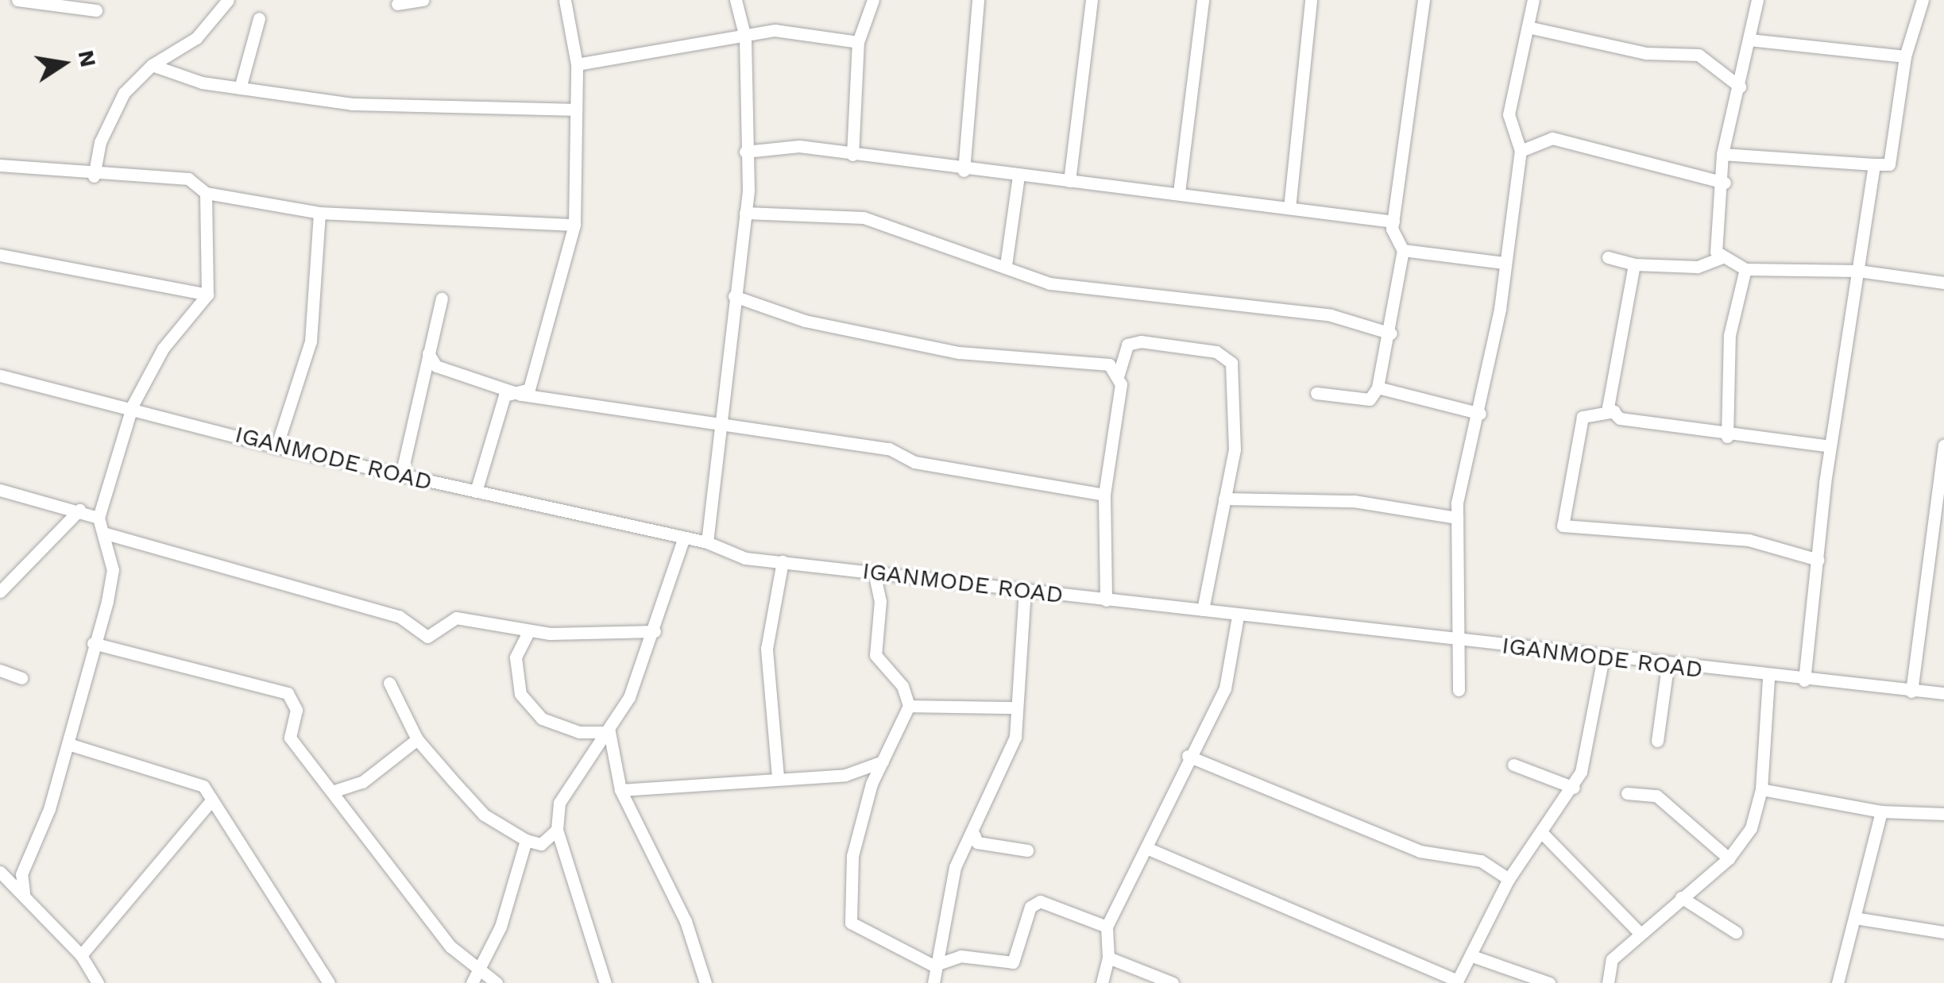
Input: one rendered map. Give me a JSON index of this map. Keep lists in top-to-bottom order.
{
  "streets": {
    "street": ["IGANMODE ROAD"]
  },
  "north": "right"
}
